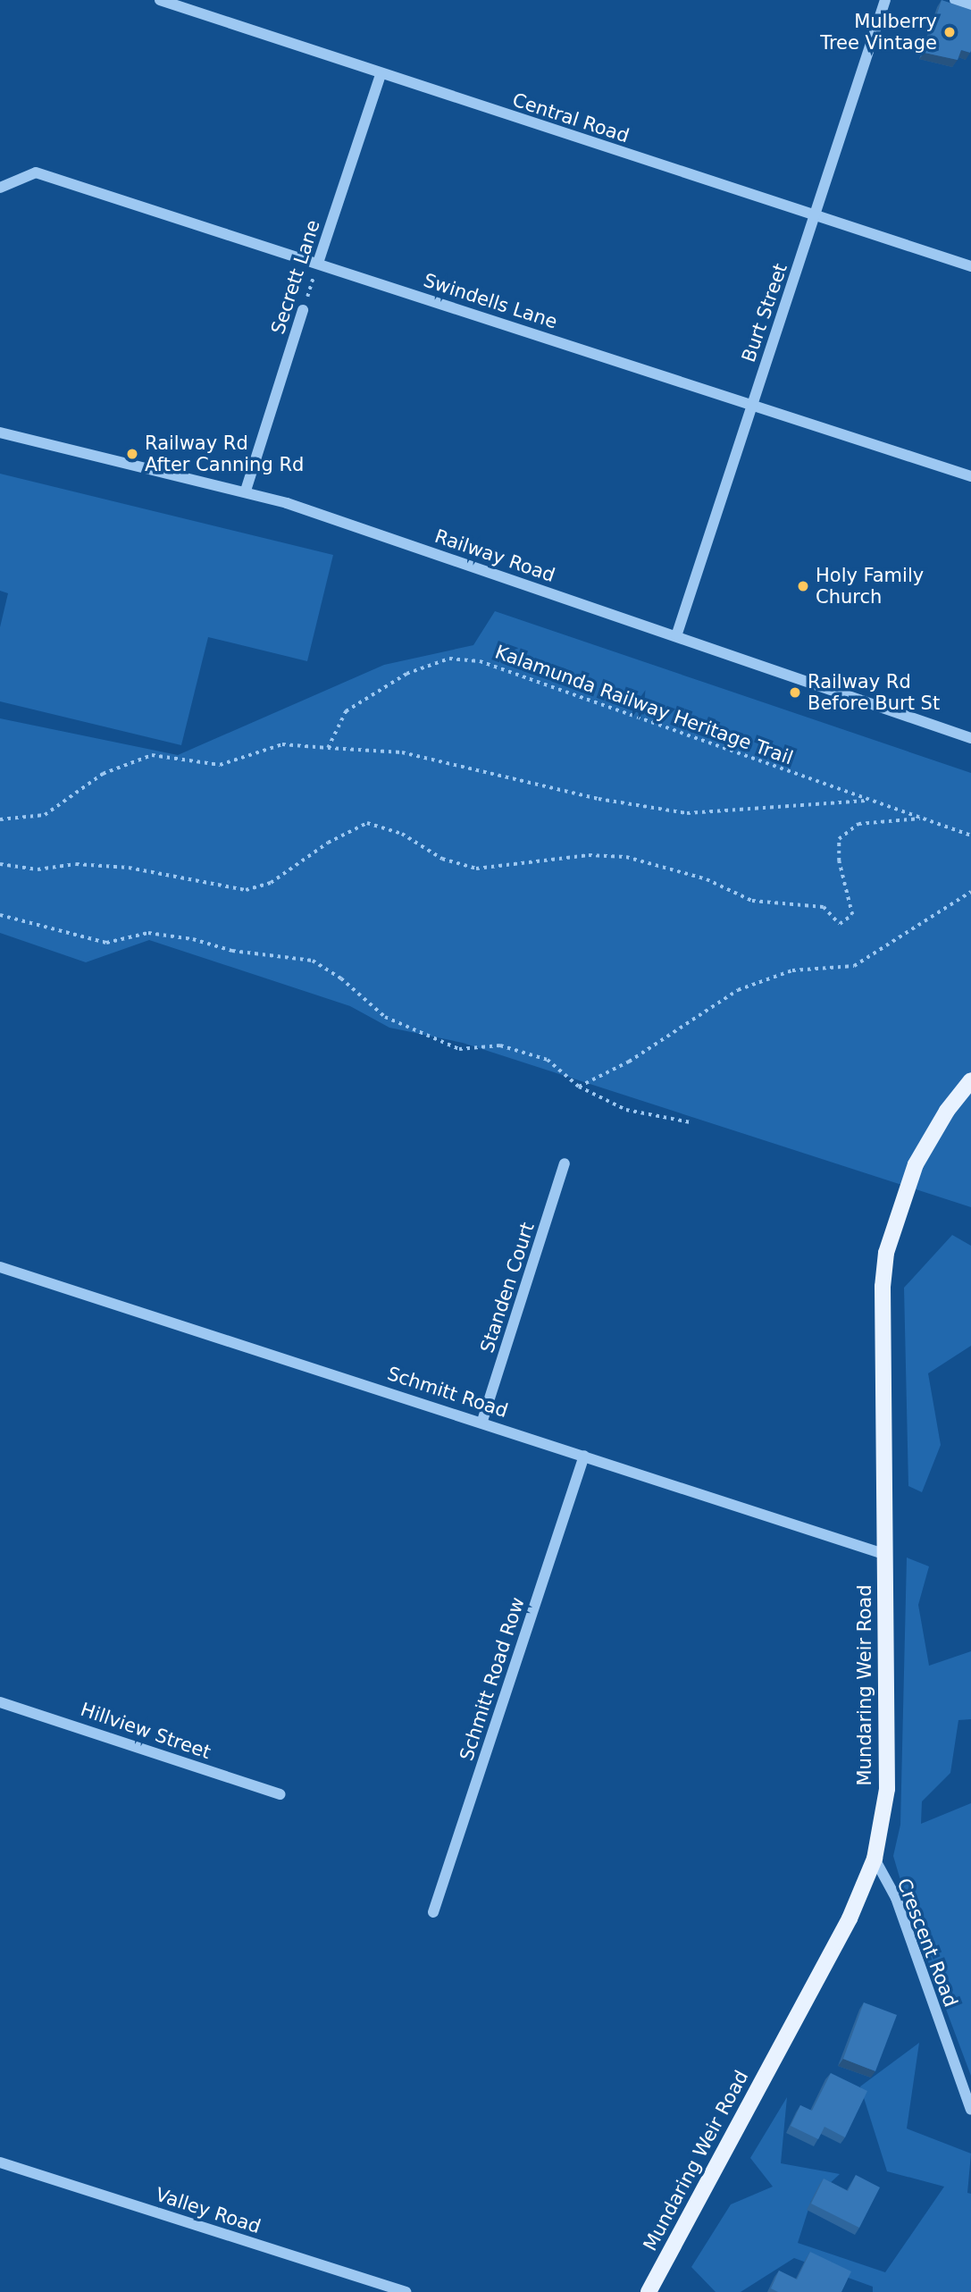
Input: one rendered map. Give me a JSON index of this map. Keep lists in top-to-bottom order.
{
  "streets": {
    "main road": ["Mundaring Weir Road"],
    "street": [
      "Central Road",
      "Secrett Lane",
      "Swindells Lane",
      "Burt Street",
      "Railway Road",
      "Standen Court",
      "Schmitt Road",
      "Schmitt Road Row",
      "Hillview Street",
      "Crescent Road",
      "Valley Road"
    ],
    "path": ["Kalamunda Railway Heritage Trail"]
  },
  "crossings": [
    ["Central Road", "Secrett Lane"],
    ["Central Road", "Burt Street"],
    ["Secrett Lane", "Swindells Lane"],
    ["Secrett Lane", "Railway Road"],
    ["Swindells Lane", "Burt Street"],
    ["Burt Street", "Railway Road"],
    ["Standen Court", "Schmitt Road"],
    ["Schmitt Road", "Schmitt Road Row"],
    ["Schmitt Road", "Mundaring Weir Road"],
    ["Mundaring Weir Road", "Crescent Road"]
  ],
  "places": [
    "Mulberry Tree Vintage",
    "Railway Rd After Canning Rd",
    "Holy Family Church",
    "Railway Rd Before Burt St"
  ]
}
